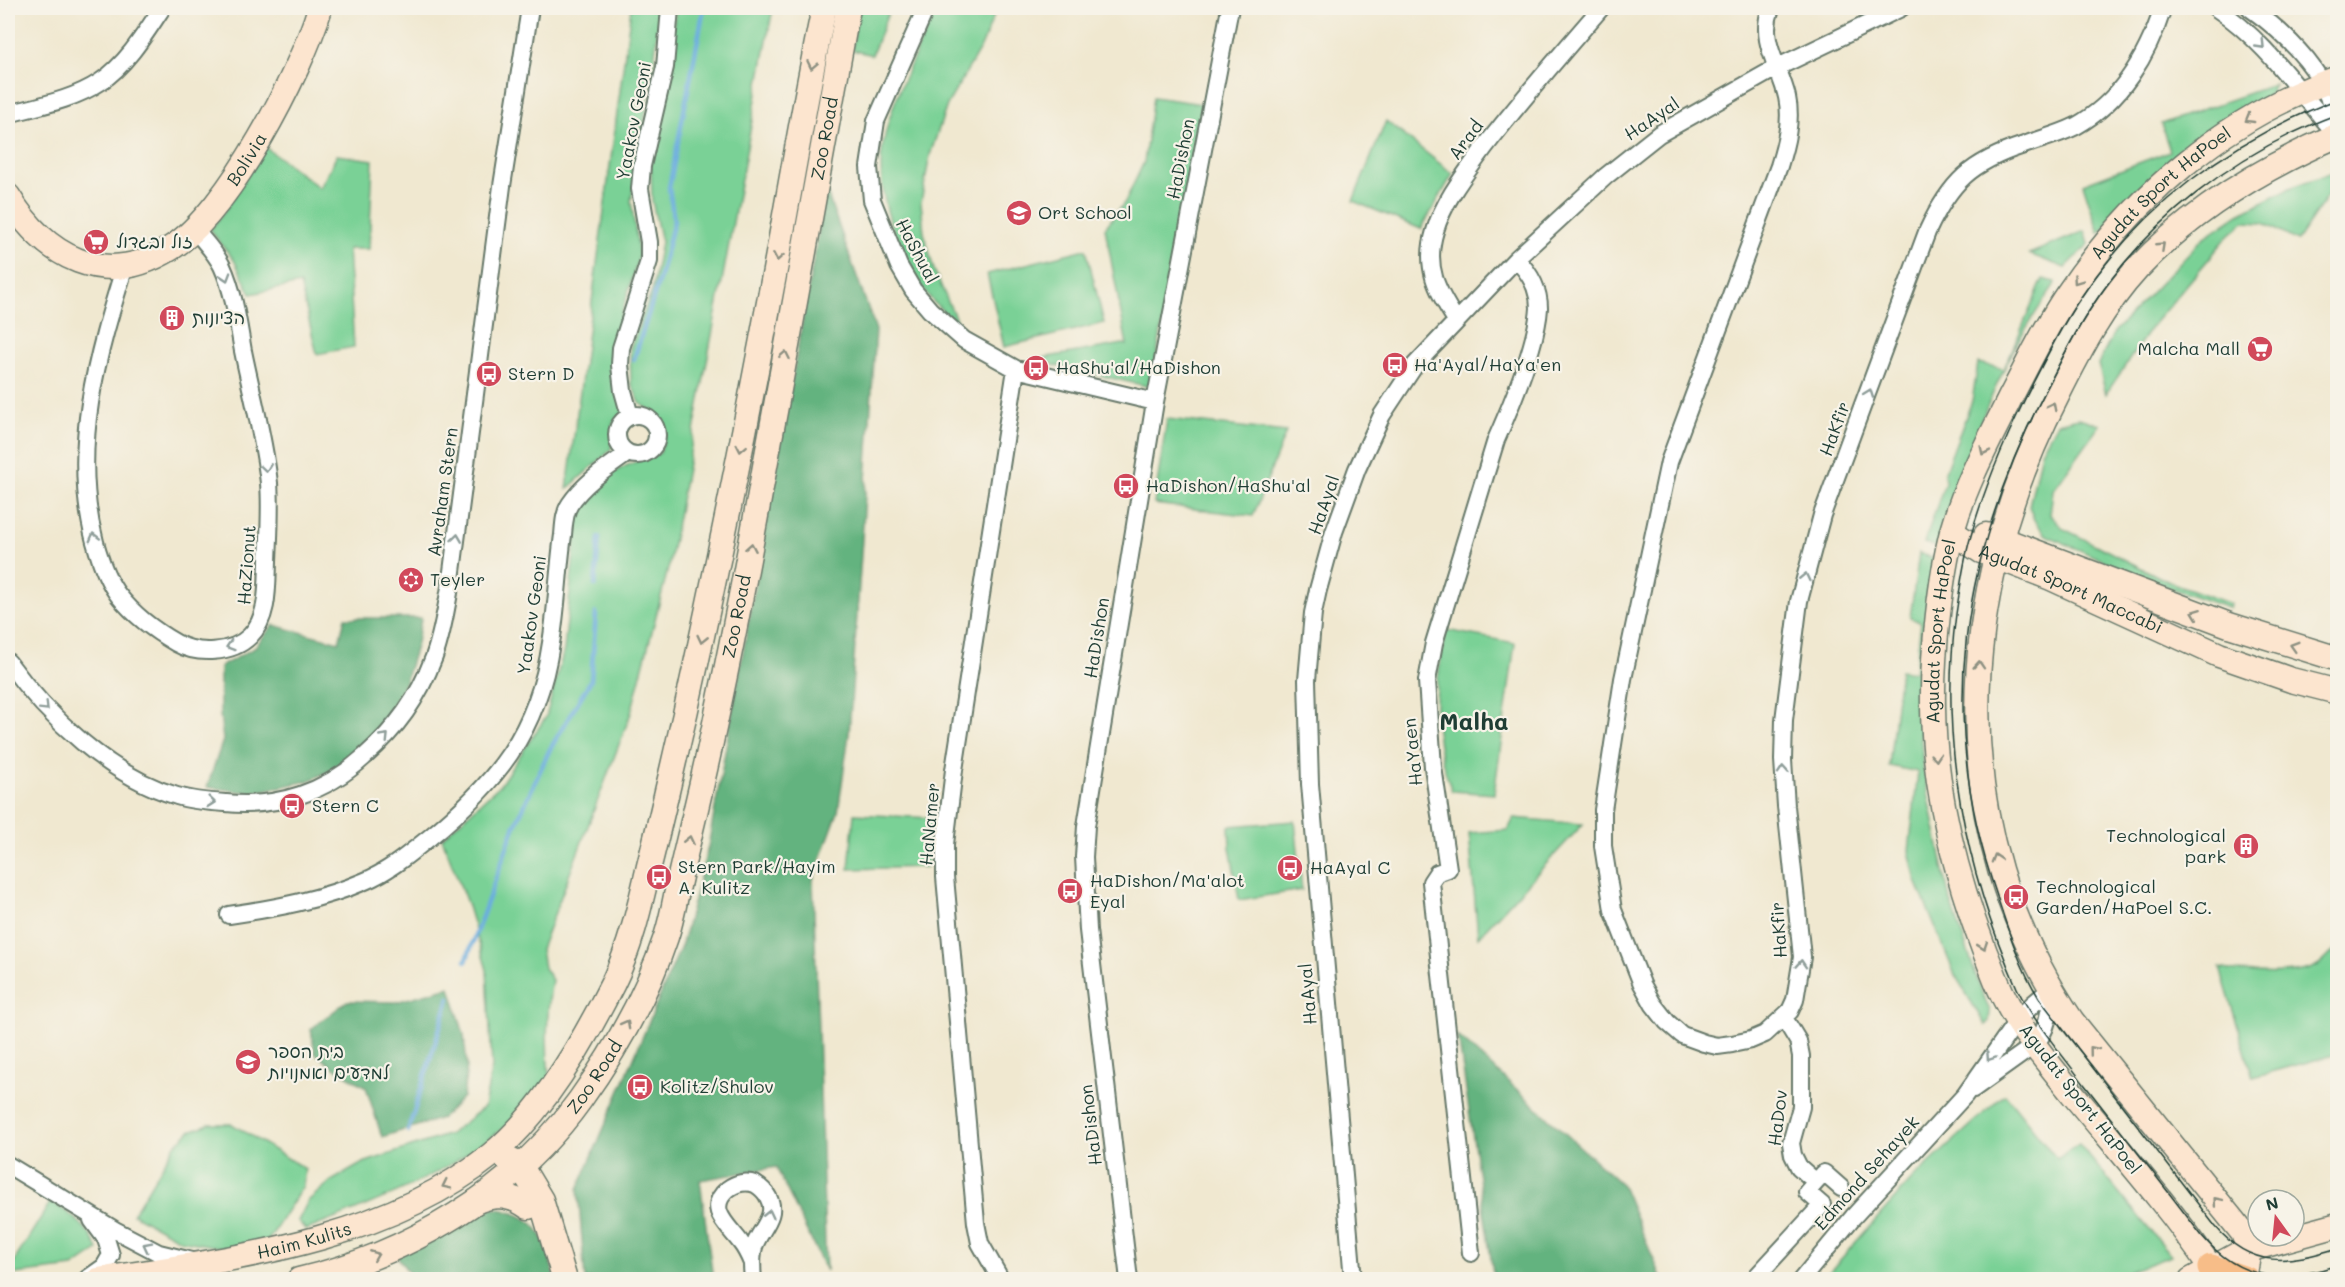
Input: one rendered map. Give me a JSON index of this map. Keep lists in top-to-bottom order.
{
  "streets": {
    "street": [
      "HaAyal",
      "Yaakov Geoni",
      "Zoo Road",
      "Arad",
      "Bolivia",
      "HaDishon",
      "Agudat Sport HaPoel",
      "HaShual",
      "HaKfir",
      "Avraham Stern",
      "HaZionut",
      "Agudat Sport Maccabi",
      "HaYaen",
      "HaNamer",
      "HaDov",
      "Edmond Sehayek",
      "Haim Kulits"
    ]
  },
  "crossings": [
    ["HaAyal", "Arad"],
    ["HaAyal", "HaKfir"],
    ["HaAyal", "HaYaen"],
    ["Zoo Road", "Haim Kulits"],
    ["Bolivia", "HaZionut"],
    ["HaDishon", "HaShual"],
    ["Agudat Sport HaPoel", "Agudat Sport Maccabi"],
    ["Agudat Sport HaPoel", "Edmond Sehayek"],
    ["HaShual", "HaNamer"],
    ["HaKfir", "HaDov"]
  ],
  "one_way": ["HaKfir"],
  "districts": ["Malha"],
  "places": {
    "school or university": ["Ort School", "בית הספר למדעים ואמנויות"],
    "supermarket": ["זול ובגדול", "Malcha Mall"],
    "building": ["הציונות", "Technological park"],
    "bus stop": [
      "Ha'Ayal/HaYa'en",
      "HaShu'al/HaDishon",
      "Stern D",
      "HaDishon/HaShu'al",
      "Stern C",
      "HaAyal C",
      "Stern Park/Hayim A. Kulitz",
      "HaDishon/Ma'alot Eyal",
      "Technological Garden/HaPoel S.C.",
      "Kolitz/Shulov"
    ],
    "synagogue": ["Teyler"]
  },
  "north": "top"
}
